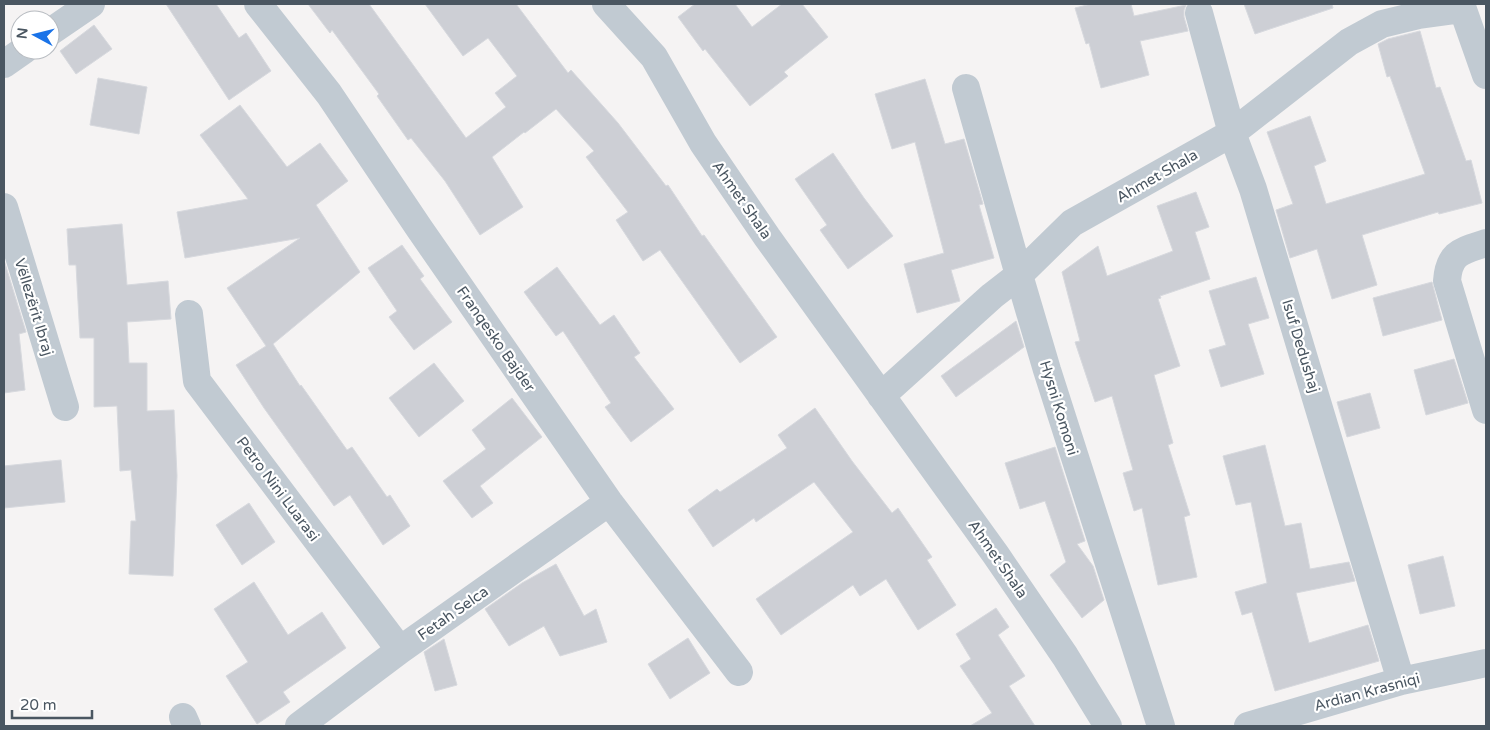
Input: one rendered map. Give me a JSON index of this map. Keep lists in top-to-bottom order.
{
  "streets": {
    "street": [
      "Ahmet Shala",
      "Vëllezërit Ibraj",
      "Franqesko Bajder",
      "Isuf Dedushaj",
      "Hysni Komoni",
      "Petro Nini Luarasi",
      "Fetah Selca",
      "Ardian Krasniqi"
    ]
  },
  "crossings": [
    ["Ahmet Shala", "Isuf Dedushaj"],
    ["Ahmet Shala", "Hysni Komoni"],
    ["Franqesko Bajder", "Fetah Selca"],
    ["Isuf Dedushaj", "Ardian Krasniqi"],
    ["Petro Nini Luarasi", "Fetah Selca"]
  ],
  "scale_bar": "20 m",
  "north": "left"
}
